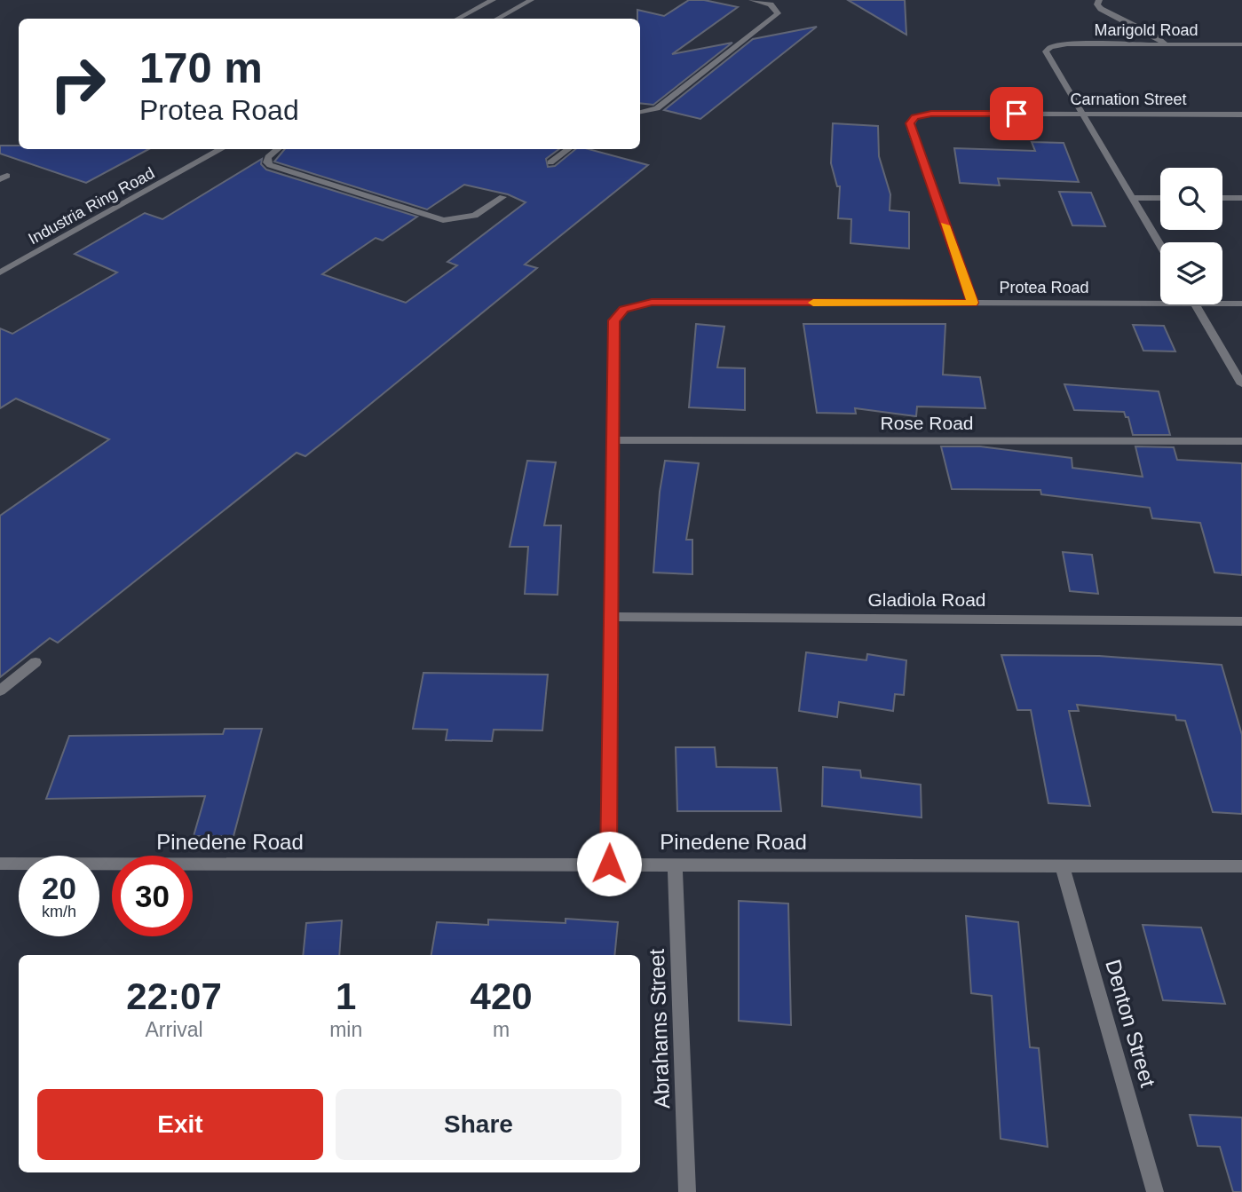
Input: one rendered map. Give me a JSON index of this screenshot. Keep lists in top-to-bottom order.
{
  "streets": {
    "street": [
      "Marigold Road",
      "Carnation Street",
      "Industria Ring Road",
      "Protea Road",
      "Rose Road",
      "Gladiola Road",
      "Pinedene Road",
      "Denton Street",
      "Abrahams Street"
    ]
  },
  "crossings": [
    ["Marigold Road", "Carnation Street"],
    ["Carnation Street", "Protea Road"],
    ["Protea Road", "Rose Road"],
    ["Pinedene Road", "Denton Street"],
    ["Pinedene Road", "Abrahams Street"]
  ],
  "page": {
    "turn": ["170 m", "Protea Road"],
    "speed": "20 km/h",
    "limit": "30",
    "eta": [
      "22:07",
      "Arrival",
      "1",
      "min",
      "420",
      "m"
    ],
    "buttons": ["Exit", "Share"]
  }
}
